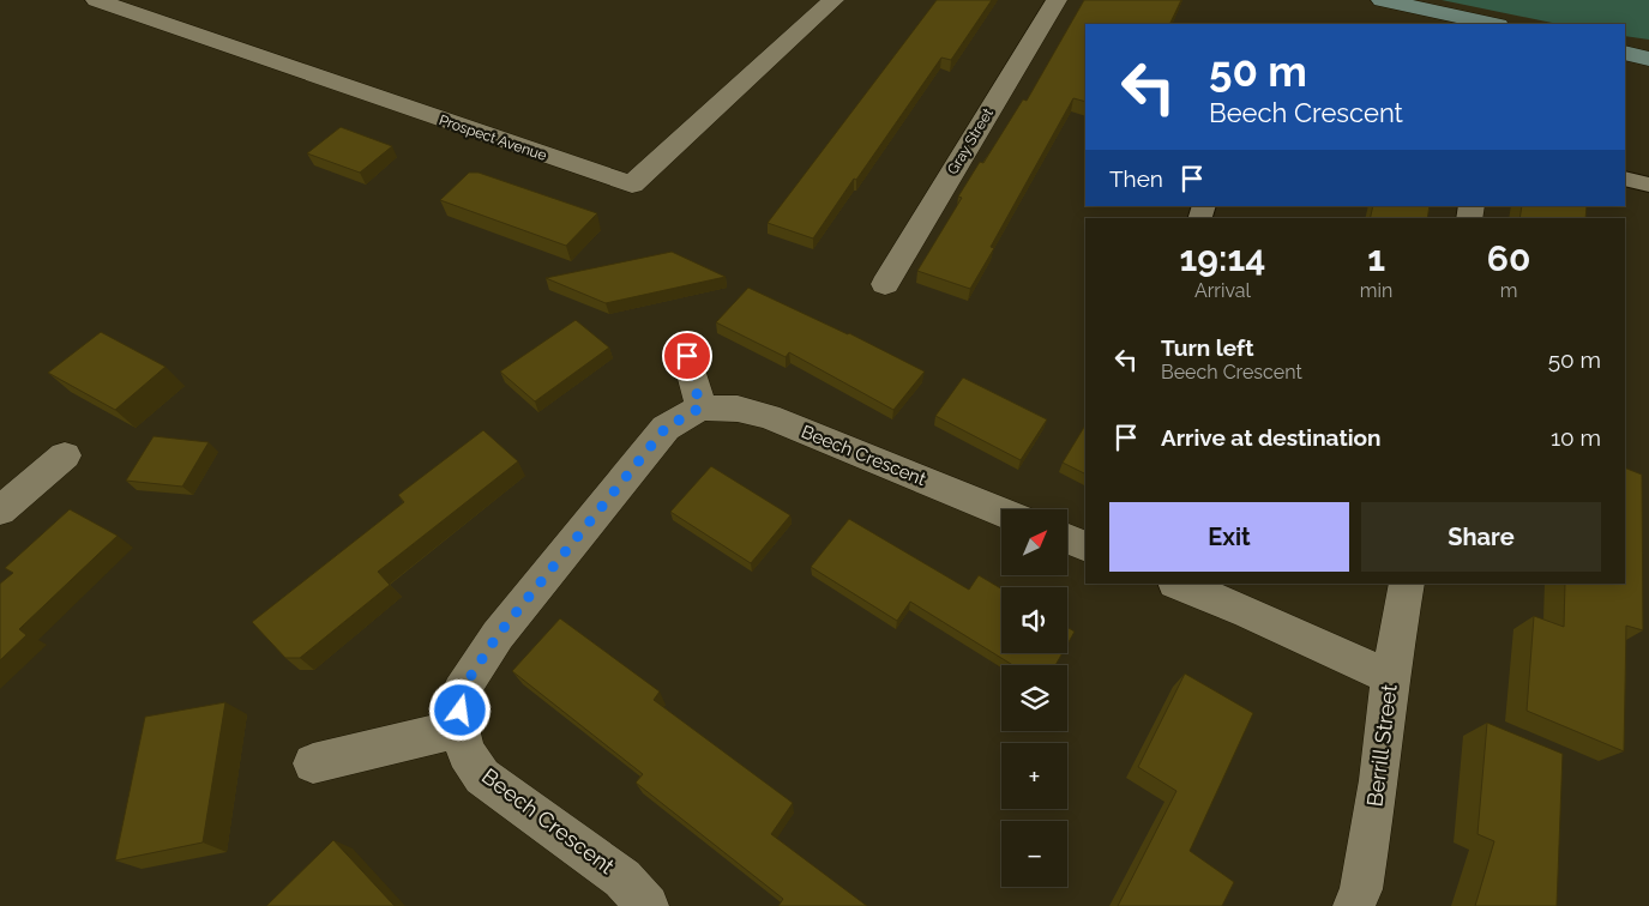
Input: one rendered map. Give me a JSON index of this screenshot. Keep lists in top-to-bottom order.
{
  "streets": {
    "street": [
      "Prospect Avenue",
      "Gray Street",
      "Beech Crescent",
      "Berrill Street"
    ]
  },
  "north": "top right",
  "page": {
    "turn": ["50 m", "Beech Crescent"],
    "then": "Then",
    "eta": [
      "19:14",
      "Arrival",
      "1",
      "min",
      "60",
      "m"
    ],
    "list": [
      {
        "name": "Turn left",
        "note": "Beech Crescent",
        "value": "50 m"
      },
      {
        "name": "Arrive at destination",
        "value": "10 m"
      }
    ],
    "buttons": ["Exit", "Share"],
    "map_buttons": ["+", "−"]
  }
}
